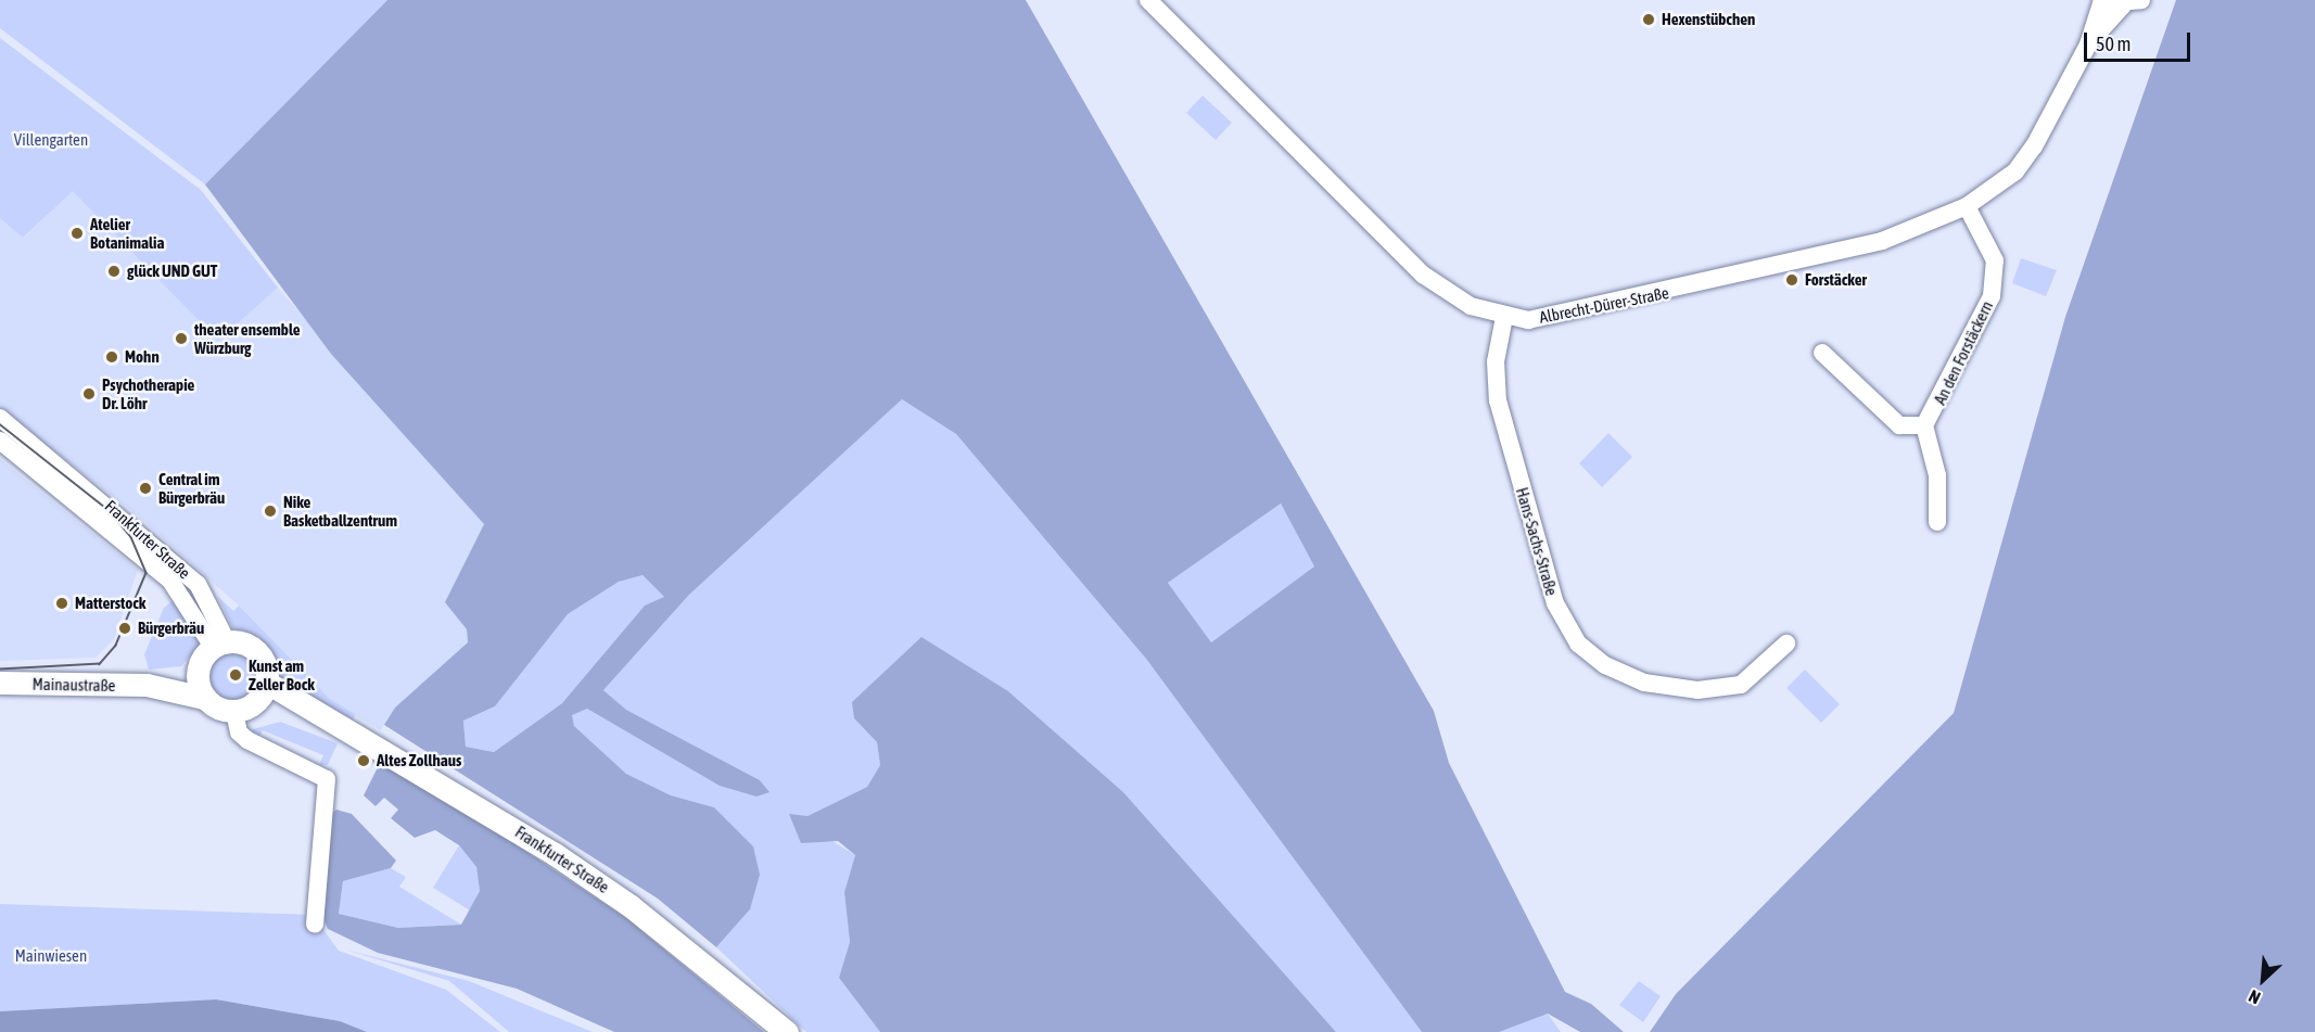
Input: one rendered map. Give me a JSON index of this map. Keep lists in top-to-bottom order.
{
  "streets": {
    "main road": ["Frankfurter Straße", "Mainaustraße"],
    "street": ["Albrecht-Dürer-Straße", "An den Forstäckern", "Hans-Sachs-Straße"]
  },
  "crossings": [
    ["Albrecht-Dürer-Straße", "An den Forstäckern"],
    ["Albrecht-Dürer-Straße", "Hans-Sachs-Straße"],
    ["Frankfurter Straße", "Mainaustraße"]
  ],
  "parks": ["Villengarten", "Mainwiesen"],
  "places": [
    "Hexenstübchen",
    "Atelier Botanimalia",
    "glück UND GUT",
    "Forstäcker",
    "theater ensemble Würzburg",
    "Mohn",
    "Psychotherapie Dr. Löhr",
    "Central im Bürgerbräu",
    "Nike Basketballzentrum",
    "Matterstock",
    "Bürgerbräu",
    "Kunst am Zeller Bock",
    "Altes Zollhaus"
  ],
  "scale_bar": "50 m",
  "north": "bottom left"
}
